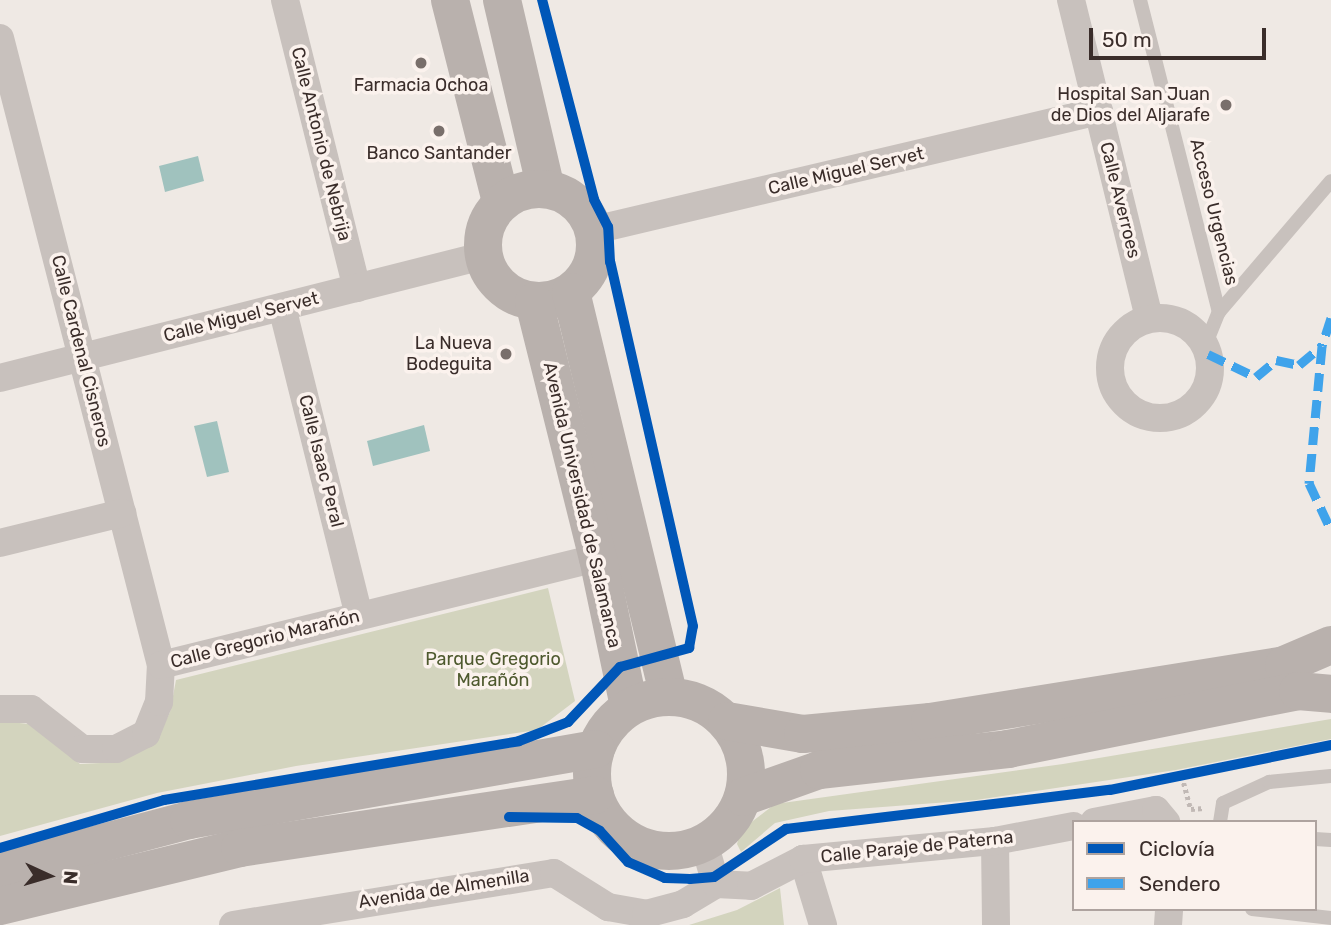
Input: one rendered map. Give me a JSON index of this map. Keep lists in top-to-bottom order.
{
  "streets": {
    "main road": ["Avenida Universidad de Salamanca"],
    "street": [
      "Calle Antonio de Nebrija",
      "Calle Miguel Servet",
      "Calle Averroes",
      "Calle Cardenal Cisneros",
      "Calle Isaac Peral",
      "Calle Gregorio Marañón",
      "Calle Paraje de Paterna",
      "Avenida de Almenilla"
    ],
    "lane": ["Acceso Urgencias"]
  },
  "crossings": [
    ["Calle Antonio de Nebrija", "Calle Miguel Servet"],
    ["Calle Miguel Servet", "Calle Averroes"],
    ["Calle Miguel Servet", "Calle Cardenal Cisneros"],
    ["Calle Miguel Servet", "Calle Isaac Peral"],
    ["Calle Miguel Servet", "Avenida Universidad de Salamanca"],
    ["Calle Cardenal Cisneros", "Calle Gregorio Marañón"],
    ["Calle Isaac Peral", "Calle Gregorio Marañón"],
    ["Avenida Universidad de Salamanca", "Calle Gregorio Marañón"]
  ],
  "parks": ["Parque Gregorio Marañón"],
  "places": [
    "Farmacia Ochoa",
    "Hospital San Juan de Dios del Aljarafe",
    "Banco Santander",
    "La Nueva Bodeguita"
  ],
  "legend": ["Ciclovía", "Sendero"],
  "scale_bar": "50 m",
  "north": "right"
}
